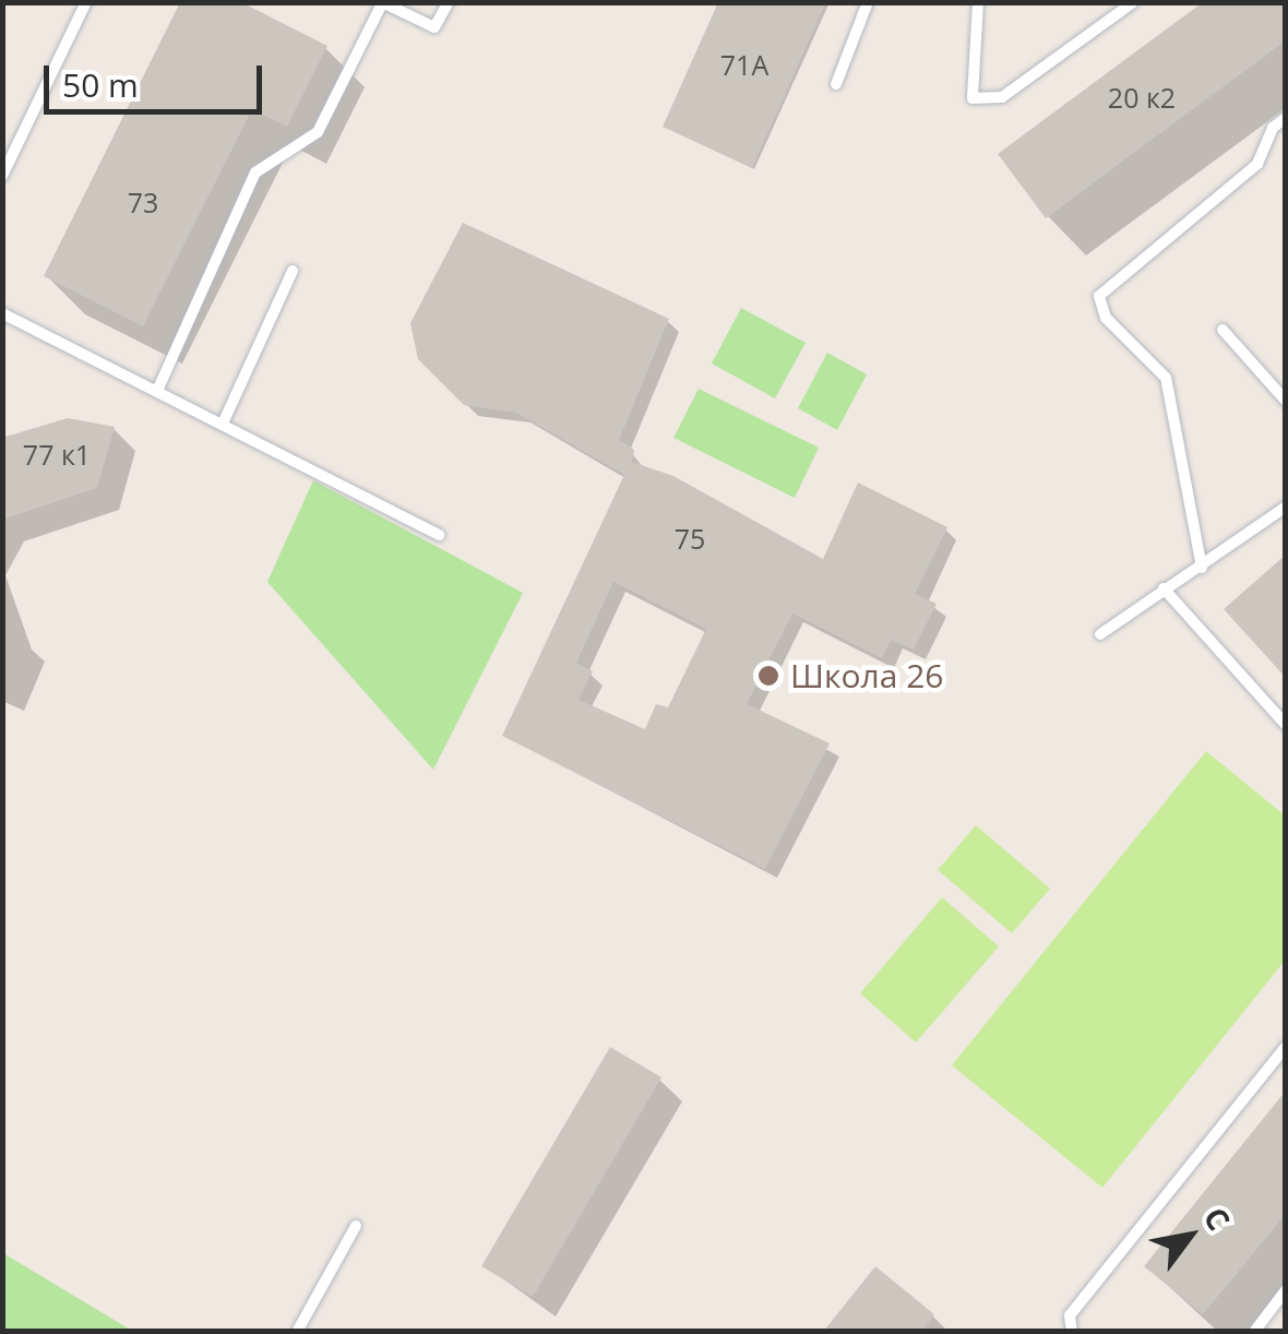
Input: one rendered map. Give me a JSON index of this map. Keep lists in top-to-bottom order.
{
  "places": ["Школа 26"],
  "house_numbers": [
    "71А",
    "20 к2",
    "73",
    "77 к1",
    "75"
  ],
  "scale_bar": "50 m",
  "north": "top right"
}
